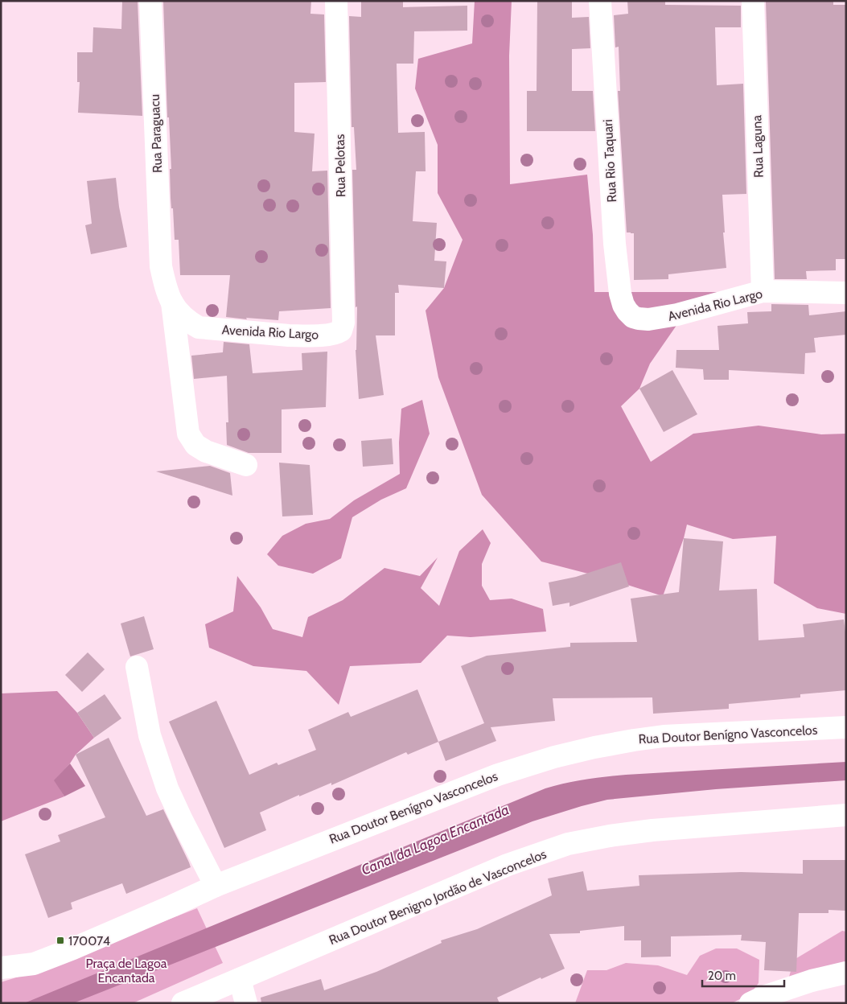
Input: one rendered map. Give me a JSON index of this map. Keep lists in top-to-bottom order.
{
  "streets": {
    "street": [
      "Rua Paraguacu",
      "Rua Laguna",
      "Rua Rio Taquari",
      "Rua Pelotas",
      "Avenida Rio Largo",
      "Rua Doutor Benígno Vasconcelos",
      "Rua Doutor Benigno Jordão de Vasconcelos"
    ]
  },
  "crossings": [
    ["Rua Paraguacu", "Avenida Rio Largo"],
    ["Rua Laguna", "Avenida Rio Largo"],
    ["Rua Rio Taquari", "Avenida Rio Largo"],
    ["Rua Pelotas", "Avenida Rio Largo"]
  ],
  "water": ["Canal da Lagoa Encantada"],
  "parks": ["Praça de Lagoa Encantada"],
  "places": {
    "transit": ["170074"]
  },
  "scale_bar": "20 m"
}
